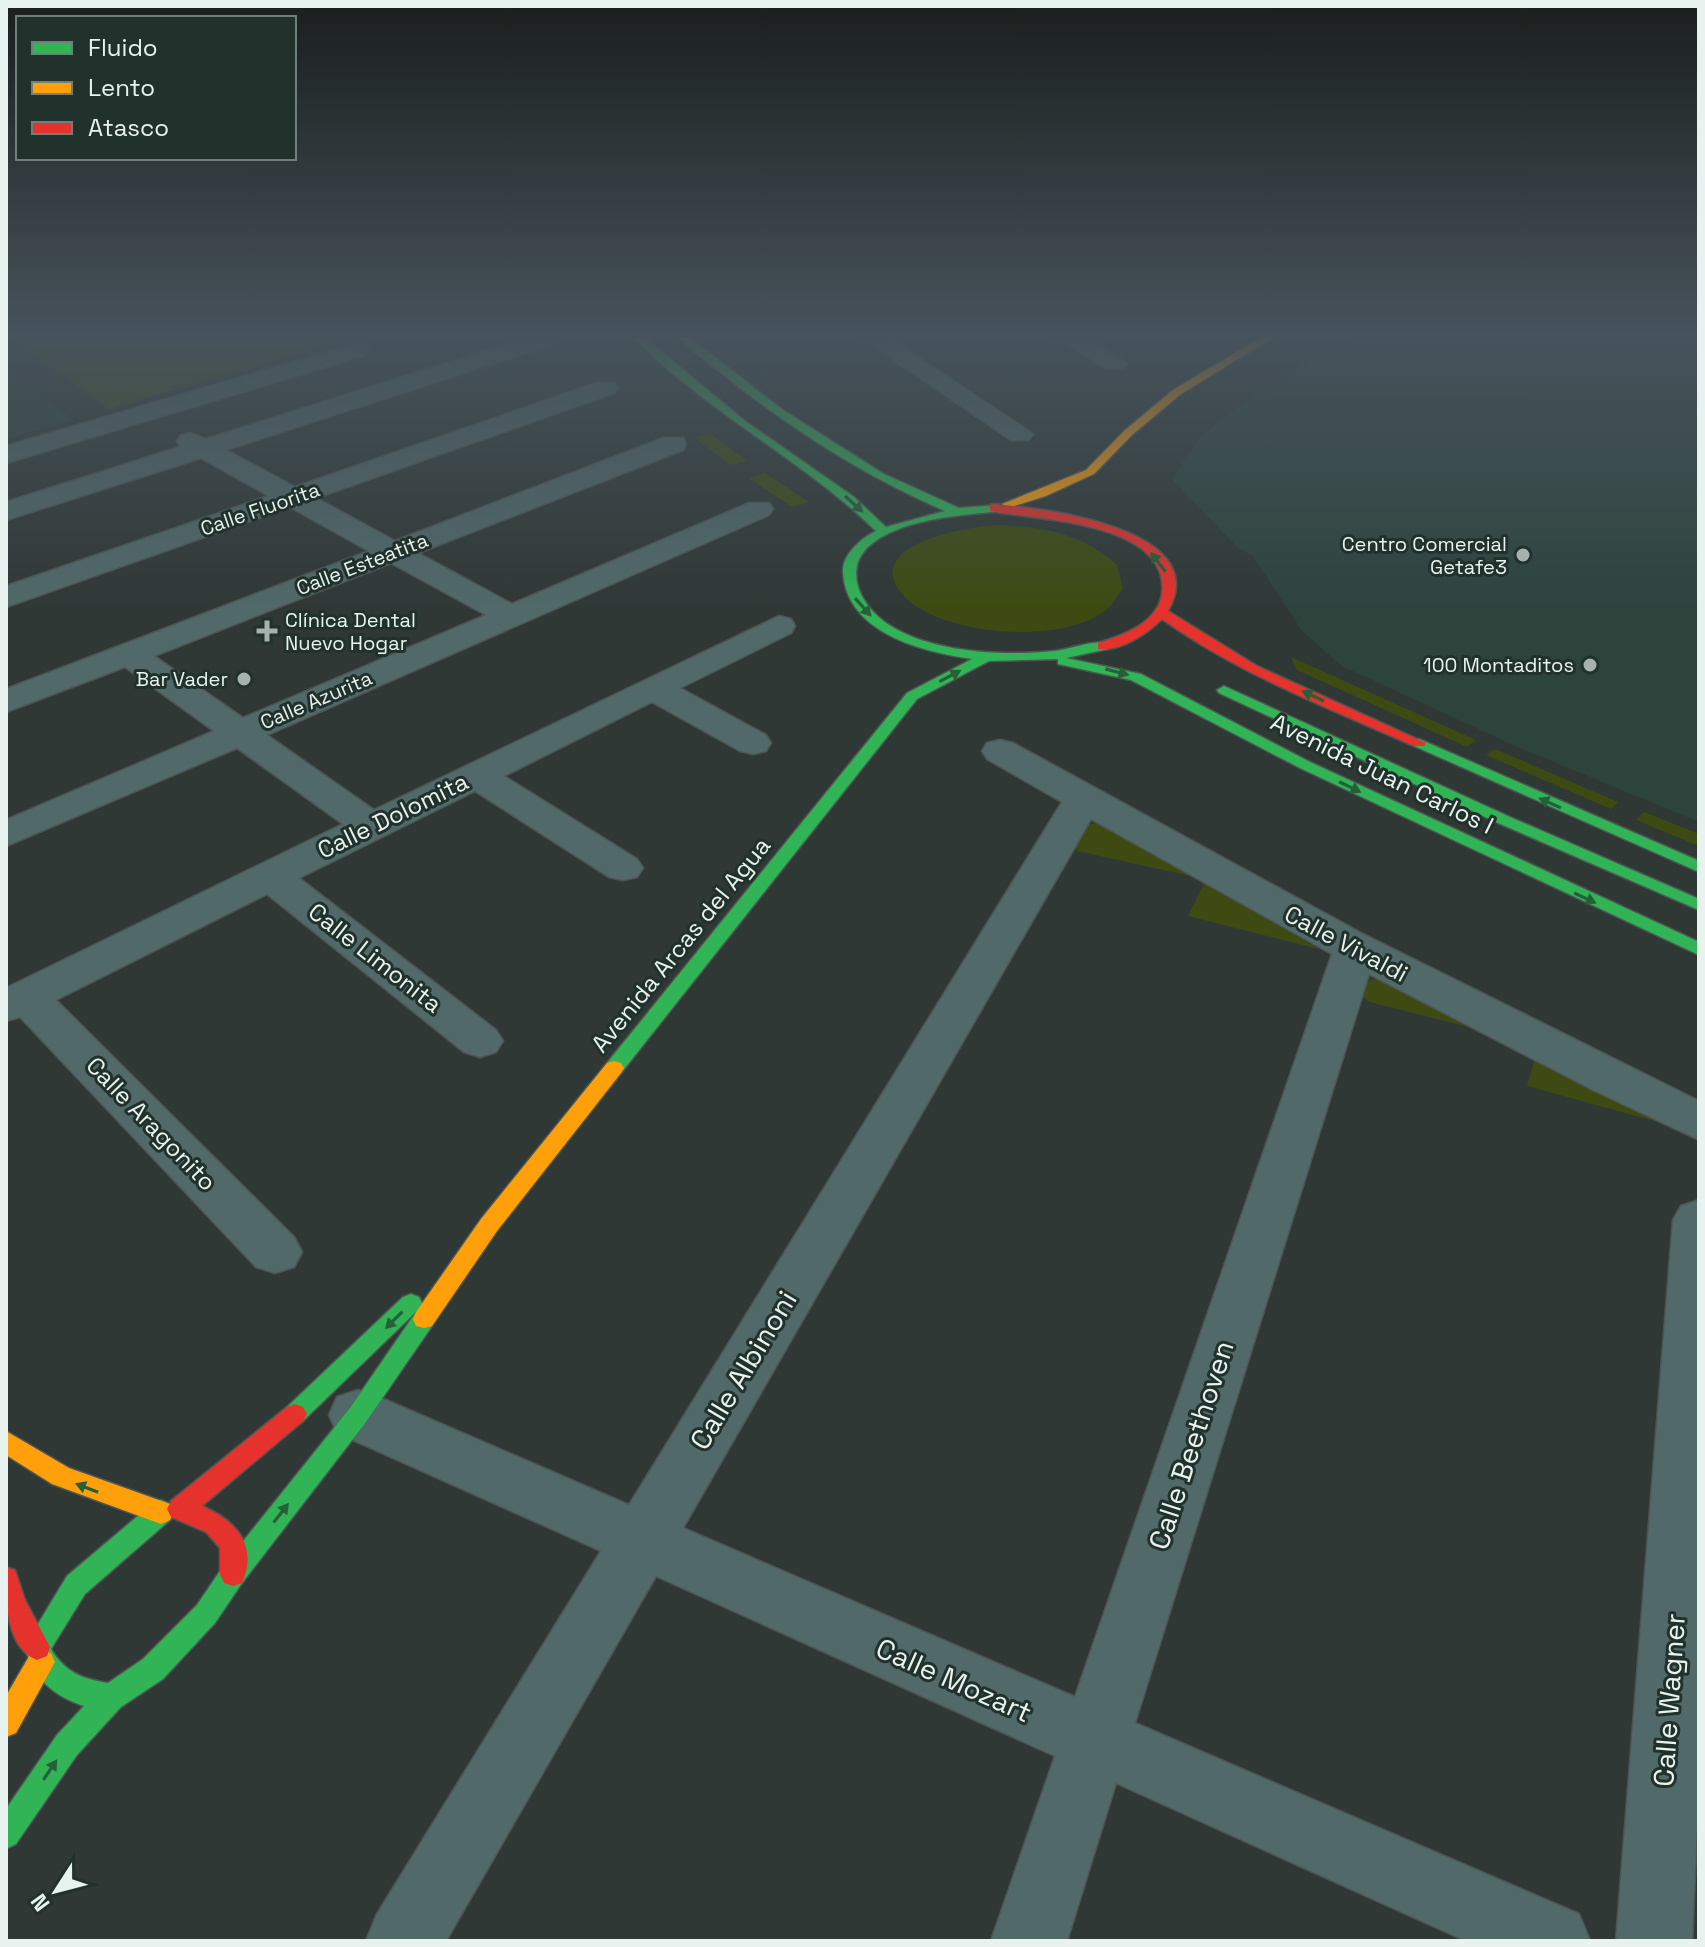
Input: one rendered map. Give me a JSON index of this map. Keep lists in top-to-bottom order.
{
  "streets": {
    "main road": ["Avenida Juan Carlos I", "Avenida Arcas del Agua"],
    "street": [
      "Calle Fluorita",
      "Calle Esteatita",
      "Calle Azurita",
      "Calle Dolomita",
      "Calle Vivaldi",
      "Calle Limonita",
      "Calle Aragonito",
      "Calle Albinoni",
      "Calle Beethoven",
      "Calle Mozart",
      "Calle Wagner"
    ]
  },
  "crossings": [
    ["Calle Dolomita", "Calle Limonita"],
    ["Calle Dolomita", "Calle Aragonito"],
    ["Calle Vivaldi", "Calle Albinoni"],
    ["Calle Vivaldi", "Calle Beethoven"],
    ["Avenida Arcas del Agua", "Calle Mozart"],
    ["Calle Albinoni", "Calle Mozart"],
    ["Calle Beethoven", "Calle Mozart"]
  ],
  "places": {
    "other": ["Centro Comercial Getafe3", "100 Montaditos", "Bar Vader"],
    "health": ["Clínica Dental Nuevo Hogar"]
  },
  "legend": ["Fluido", "Lento", "Atasco"],
  "north": "bottom left"
}
